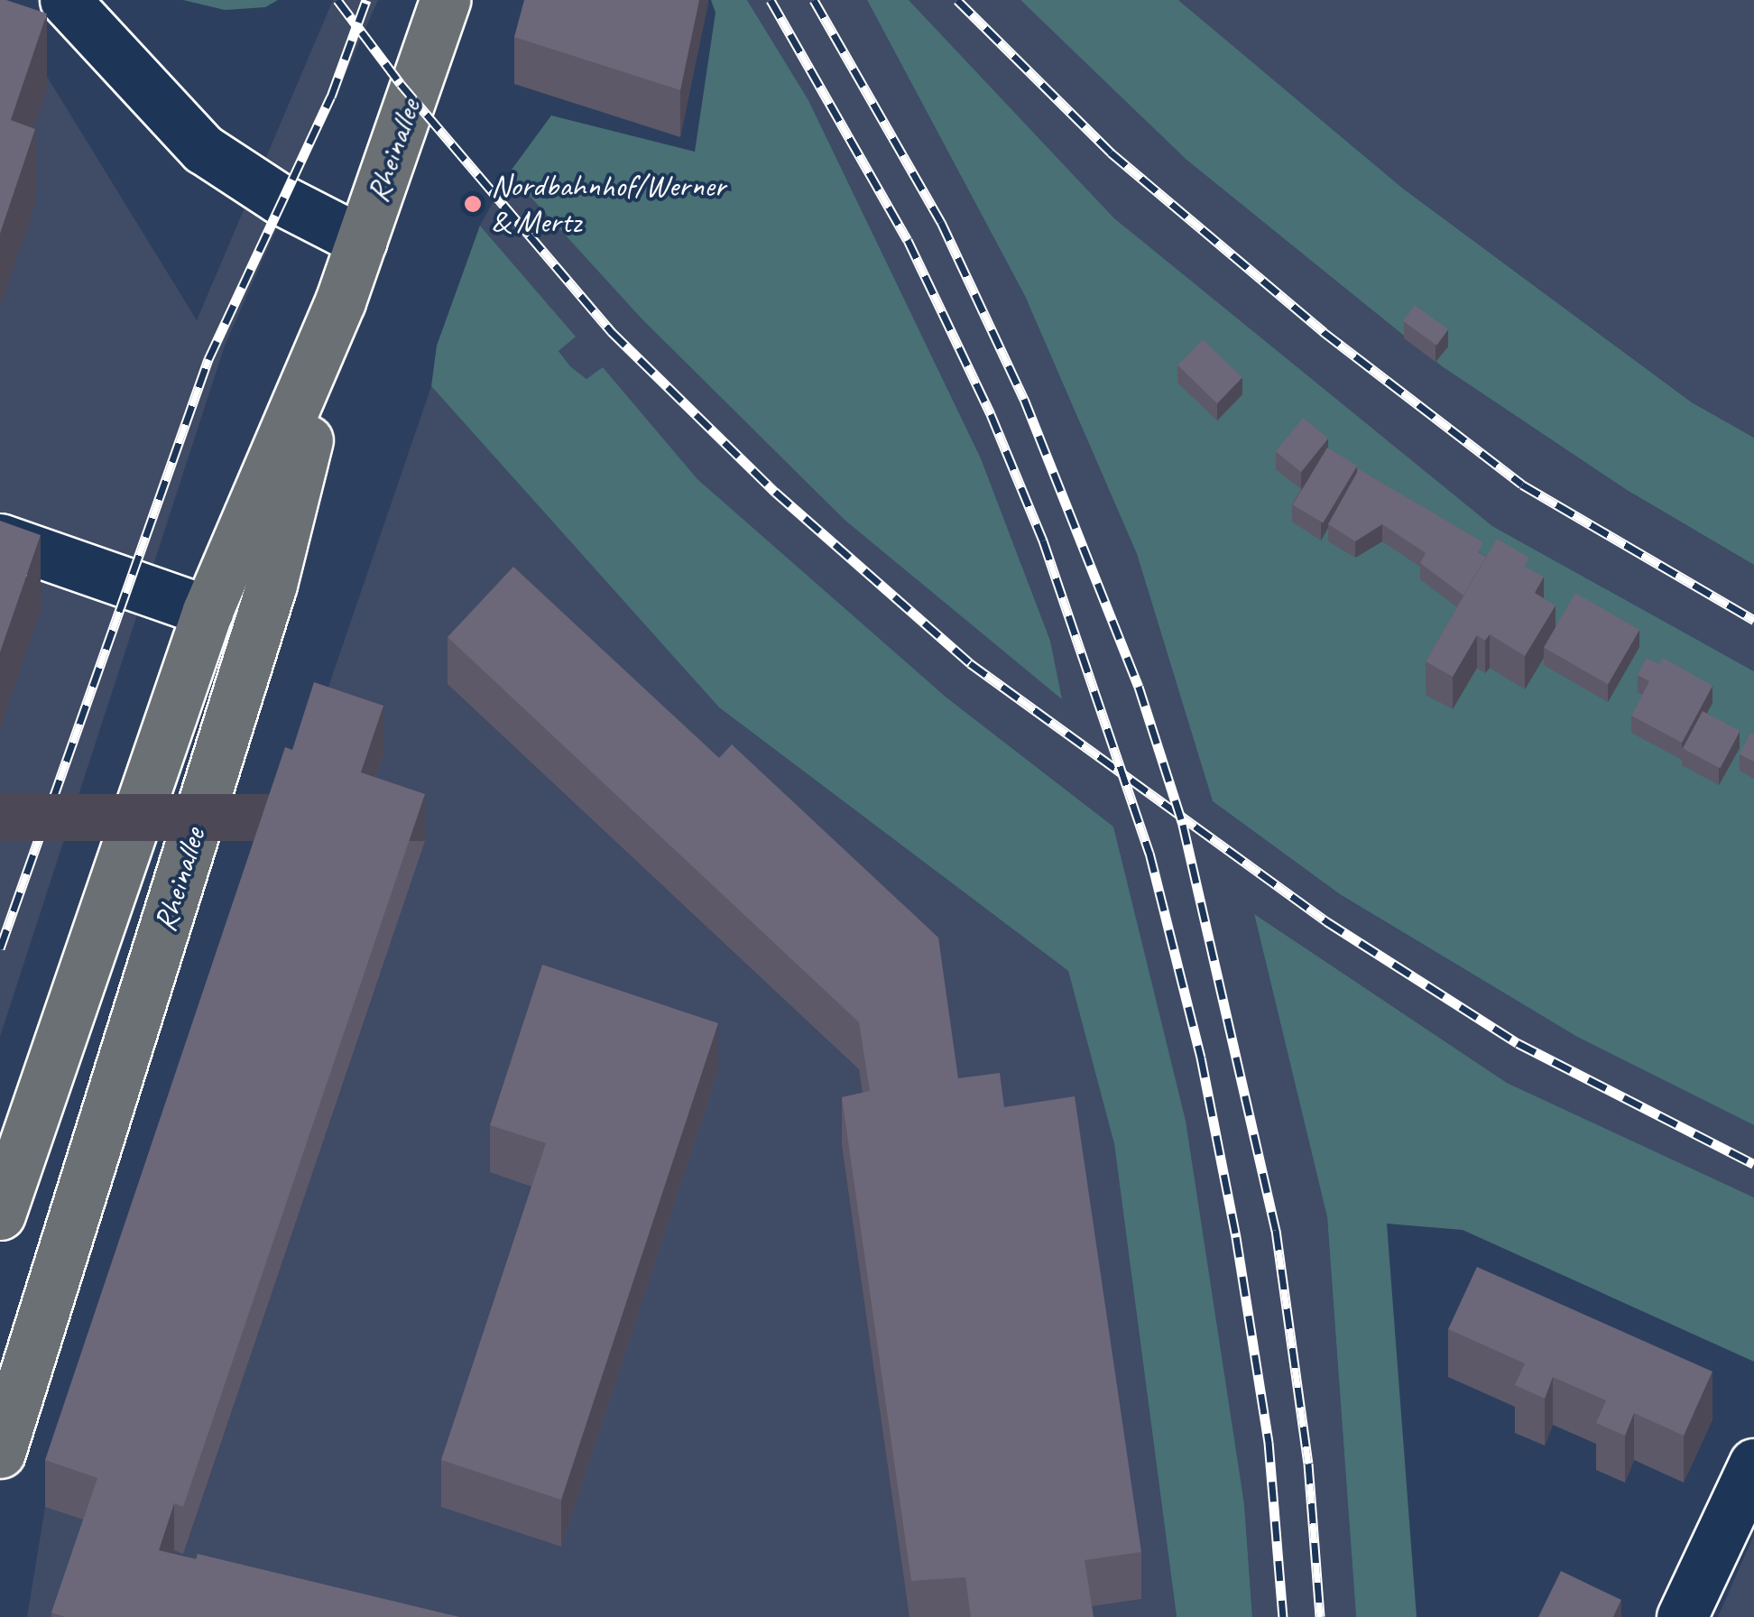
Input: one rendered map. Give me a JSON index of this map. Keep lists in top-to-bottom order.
{
  "streets": {
    "main road": ["Rheinallee"]
  },
  "places": ["Nordbahnhof/Werner & Mertz"]
}
